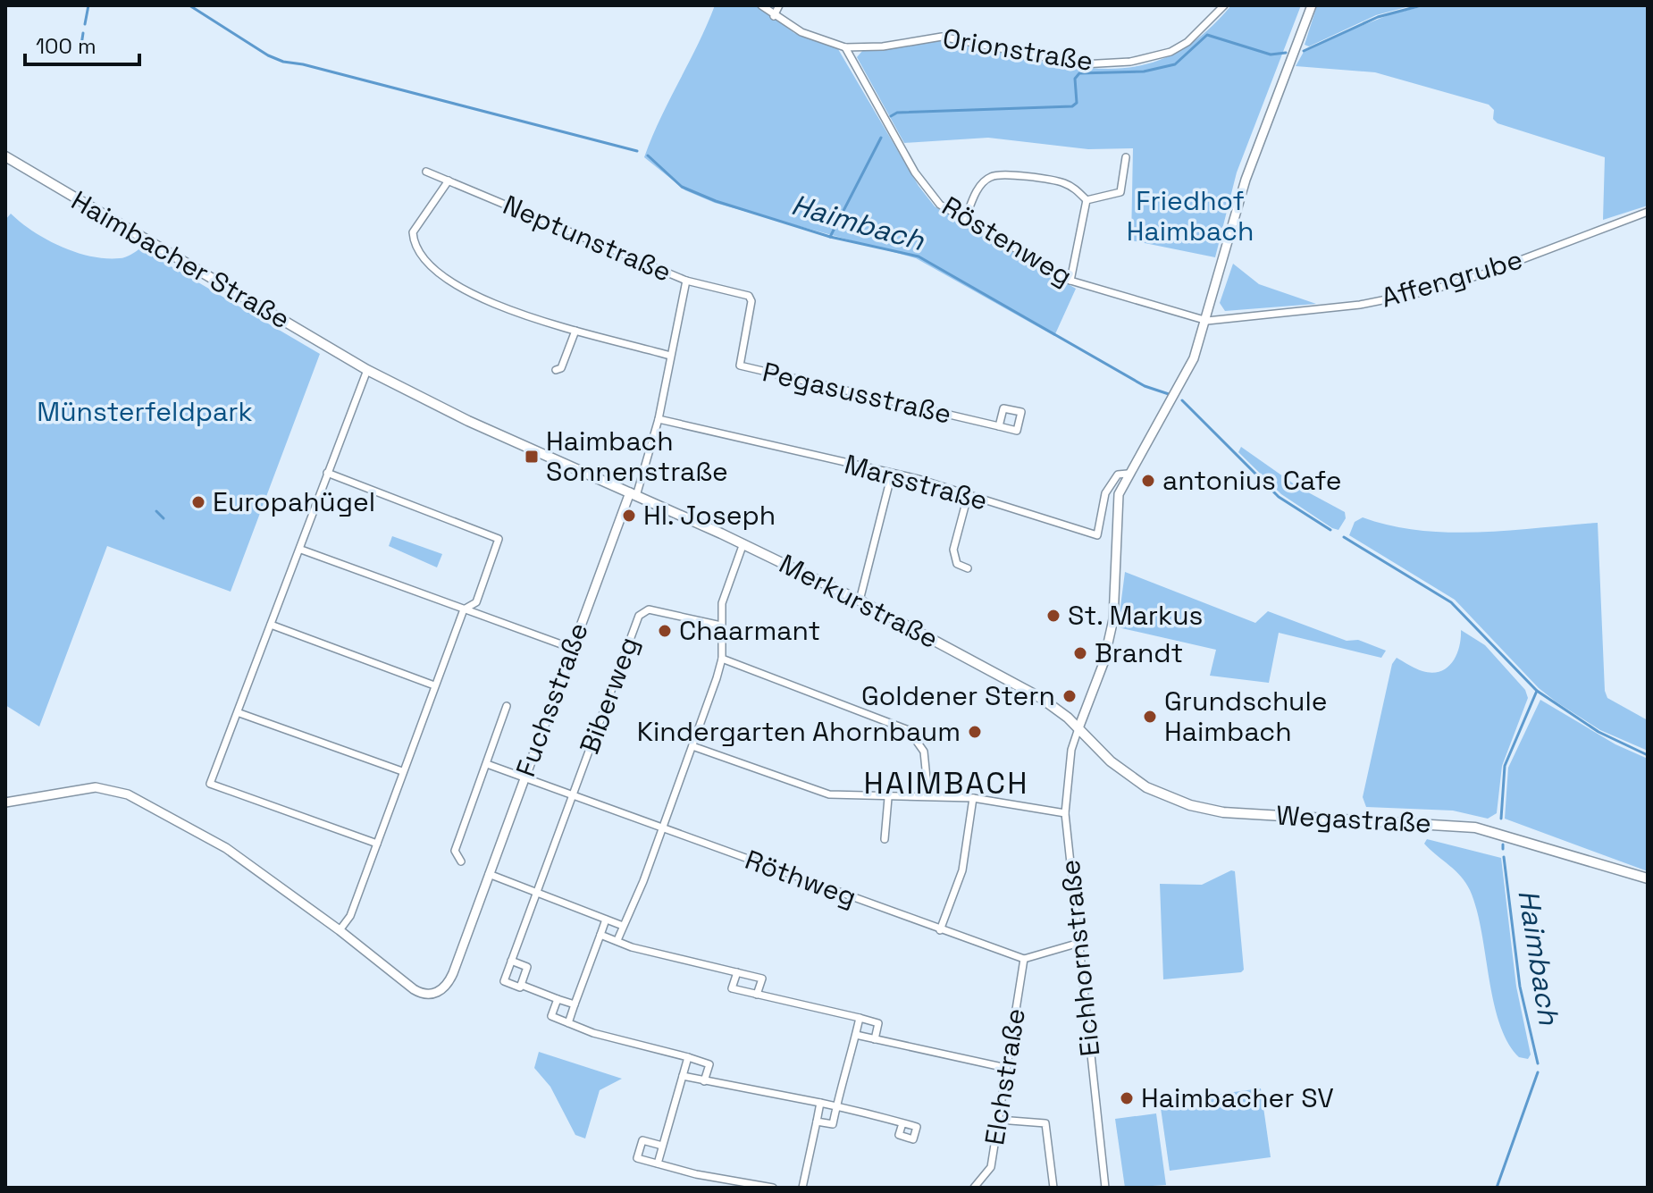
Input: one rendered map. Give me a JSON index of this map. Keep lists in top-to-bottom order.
{
  "streets": {
    "main road": ["Haimbacher Straße", "Merkurstraße", "Wegastraße"],
    "street": [
      "Orionstraße",
      "Neptunstraße",
      "Röstenweg",
      "Affengrube",
      "Pegasusstraße",
      "Marsstraße",
      "Biberweg",
      "Fuchsstraße",
      "Röthweg",
      "Eichhornstraße",
      "Elchstraße"
    ]
  },
  "crossings": [
    ["Orionstraße", "Röstenweg"],
    ["Neptunstraße", "Pegasusstraße"],
    ["Röstenweg", "Affengrube"],
    ["Haimbacher Straße", "Merkurstraße"],
    ["Merkurstraße", "Fuchsstraße"],
    ["Merkurstraße", "Wegastraße"],
    ["Merkurstraße", "Eichhornstraße"],
    ["Biberweg", "Röthweg"],
    ["Fuchsstraße", "Röthweg"],
    ["Wegastraße", "Eichhornstraße"],
    ["Röthweg", "Elchstraße"]
  ],
  "districts": ["HAIMBACH"],
  "water": ["Haimbach"],
  "parks": ["Friedhof Haimbach", "Münsterfeldpark"],
  "places": {
    "transit": ["Haimbach Sonnenstraße"],
    "other": [
      "antonius Cafe",
      "Europahügel",
      "Hl. Joseph",
      "St. Markus",
      "Chaarmant",
      "Brandt",
      "Goldener Stern",
      "Grundschule Haimbach",
      "Kindergarten Ahornbaum",
      "Haimbacher SV"
    ]
  },
  "scale_bar": "100 m"
}
